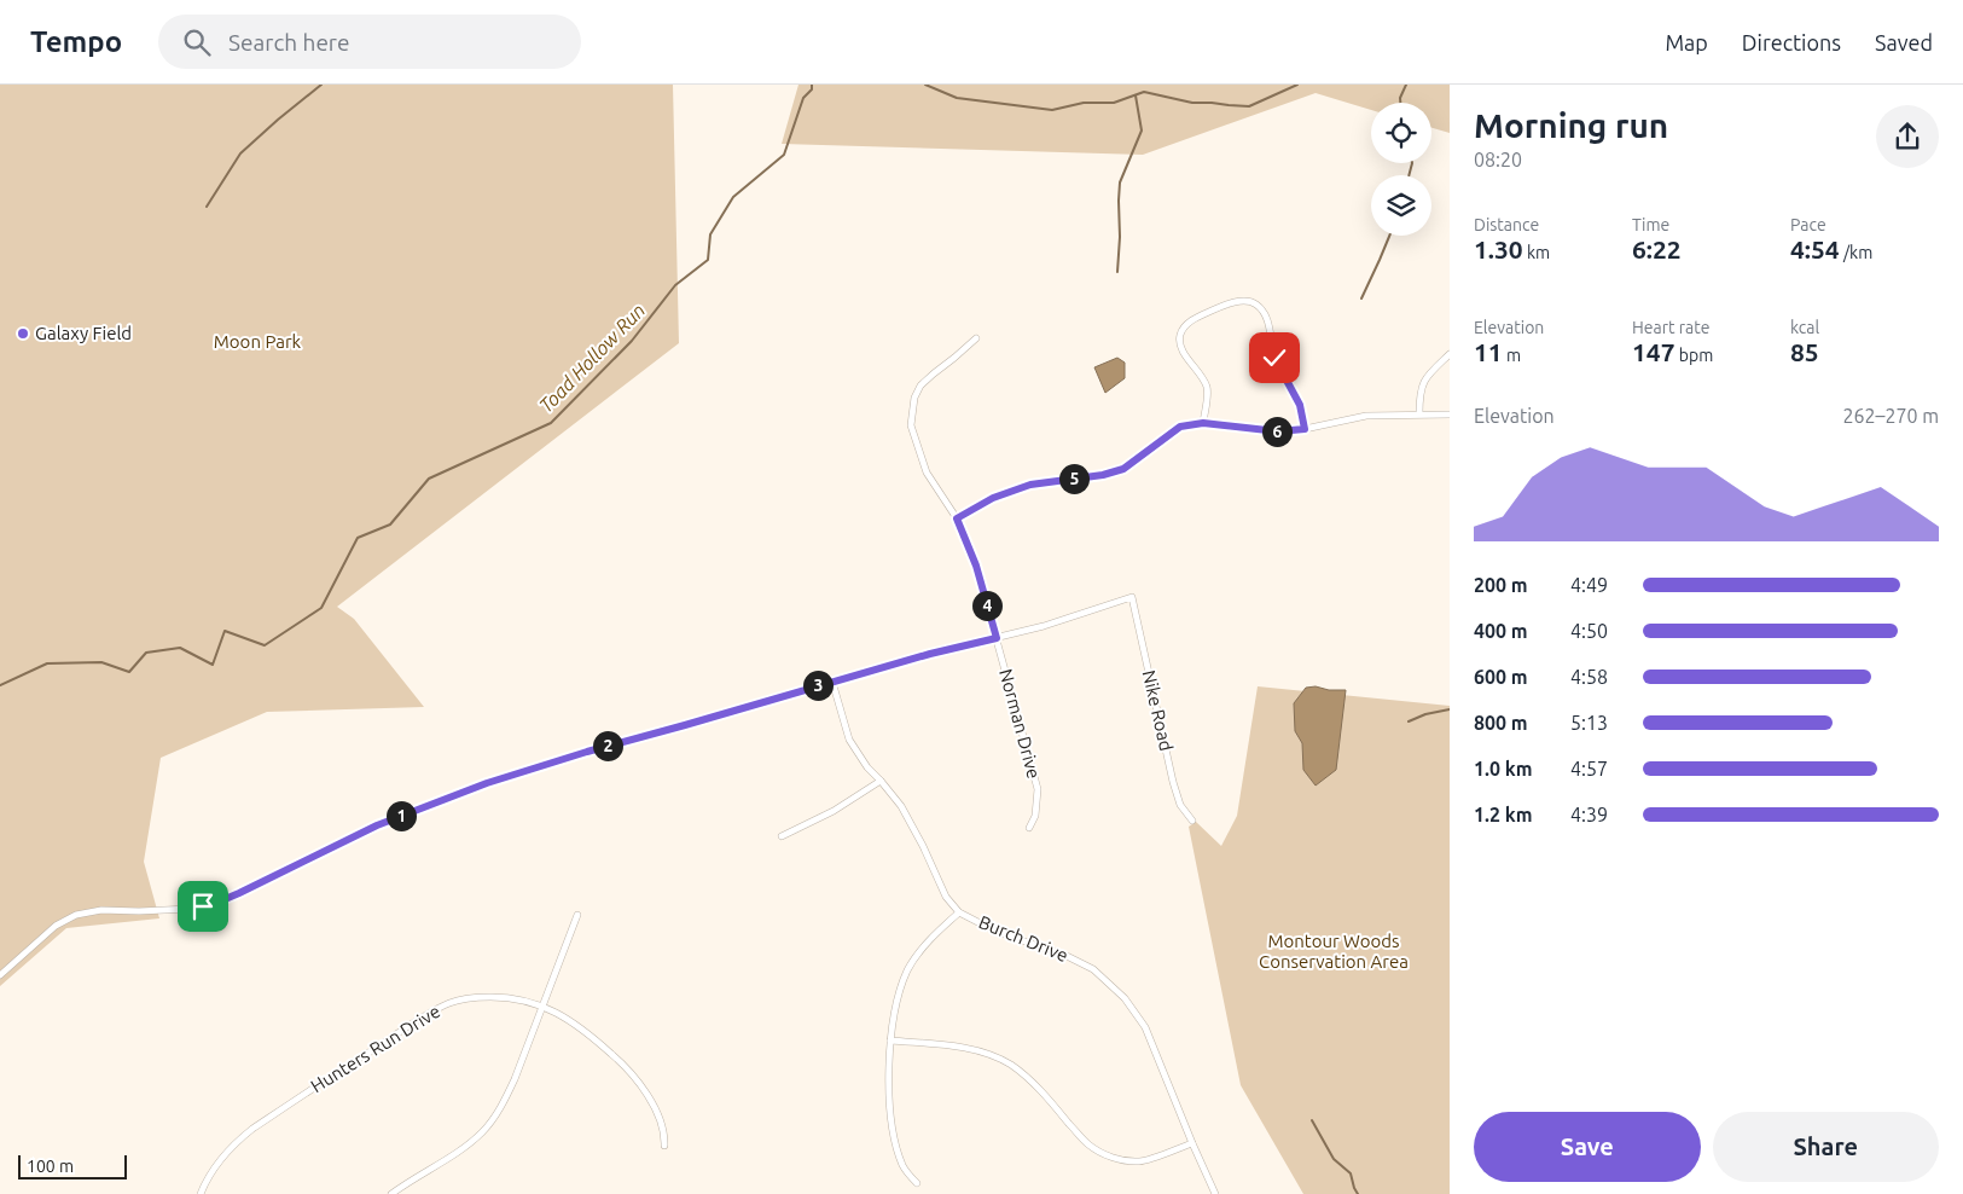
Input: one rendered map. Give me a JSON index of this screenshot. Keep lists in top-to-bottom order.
{
  "streets": {
    "street": [
      "Nike Road",
      "Norman Drive",
      "Burch Drive",
      "Hunters Run Drive"
    ]
  },
  "crossings": [
    ["Nike Road", "Norman Drive"]
  ],
  "water": ["Toad Hollow Run"],
  "parks": ["Moon Park", "Montour Woods Conservation Area"],
  "places": ["Galaxy Field"],
  "scale_bar": "100 m",
  "page": {
    "header": "Tempo",
    "search": "Search here",
    "nav": ["Map", "Directions", "Saved"],
    "heading": ["Morning run", "08:20"],
    "stats": [
      ["Distance", "1.30 km"],
      ["Time", "6:22"],
      ["Pace", "4:54 /km"],
      ["Elevation", "11 m"],
      ["Heart rate", "147 bpm"],
      ["kcal", "85"]
    ],
    "chart": ["Elevation", "262–270 m"],
    "pins": [
      "6",
      "5",
      "4",
      "3",
      "2",
      "1"
    ],
    "list": [
      {
        "name": "200 m",
        "note": "4:49"
      },
      {
        "name": "400 m",
        "note": "4:50"
      },
      {
        "name": "600 m",
        "note": "4:58"
      },
      {
        "name": "800 m",
        "note": "5:13"
      },
      {
        "name": "1.0 km",
        "note": "4:57"
      },
      {
        "name": "1.2 km",
        "note": "4:39"
      }
    ],
    "buttons": ["Save", "Share"],
    "scale": "100 m"
  }
}
